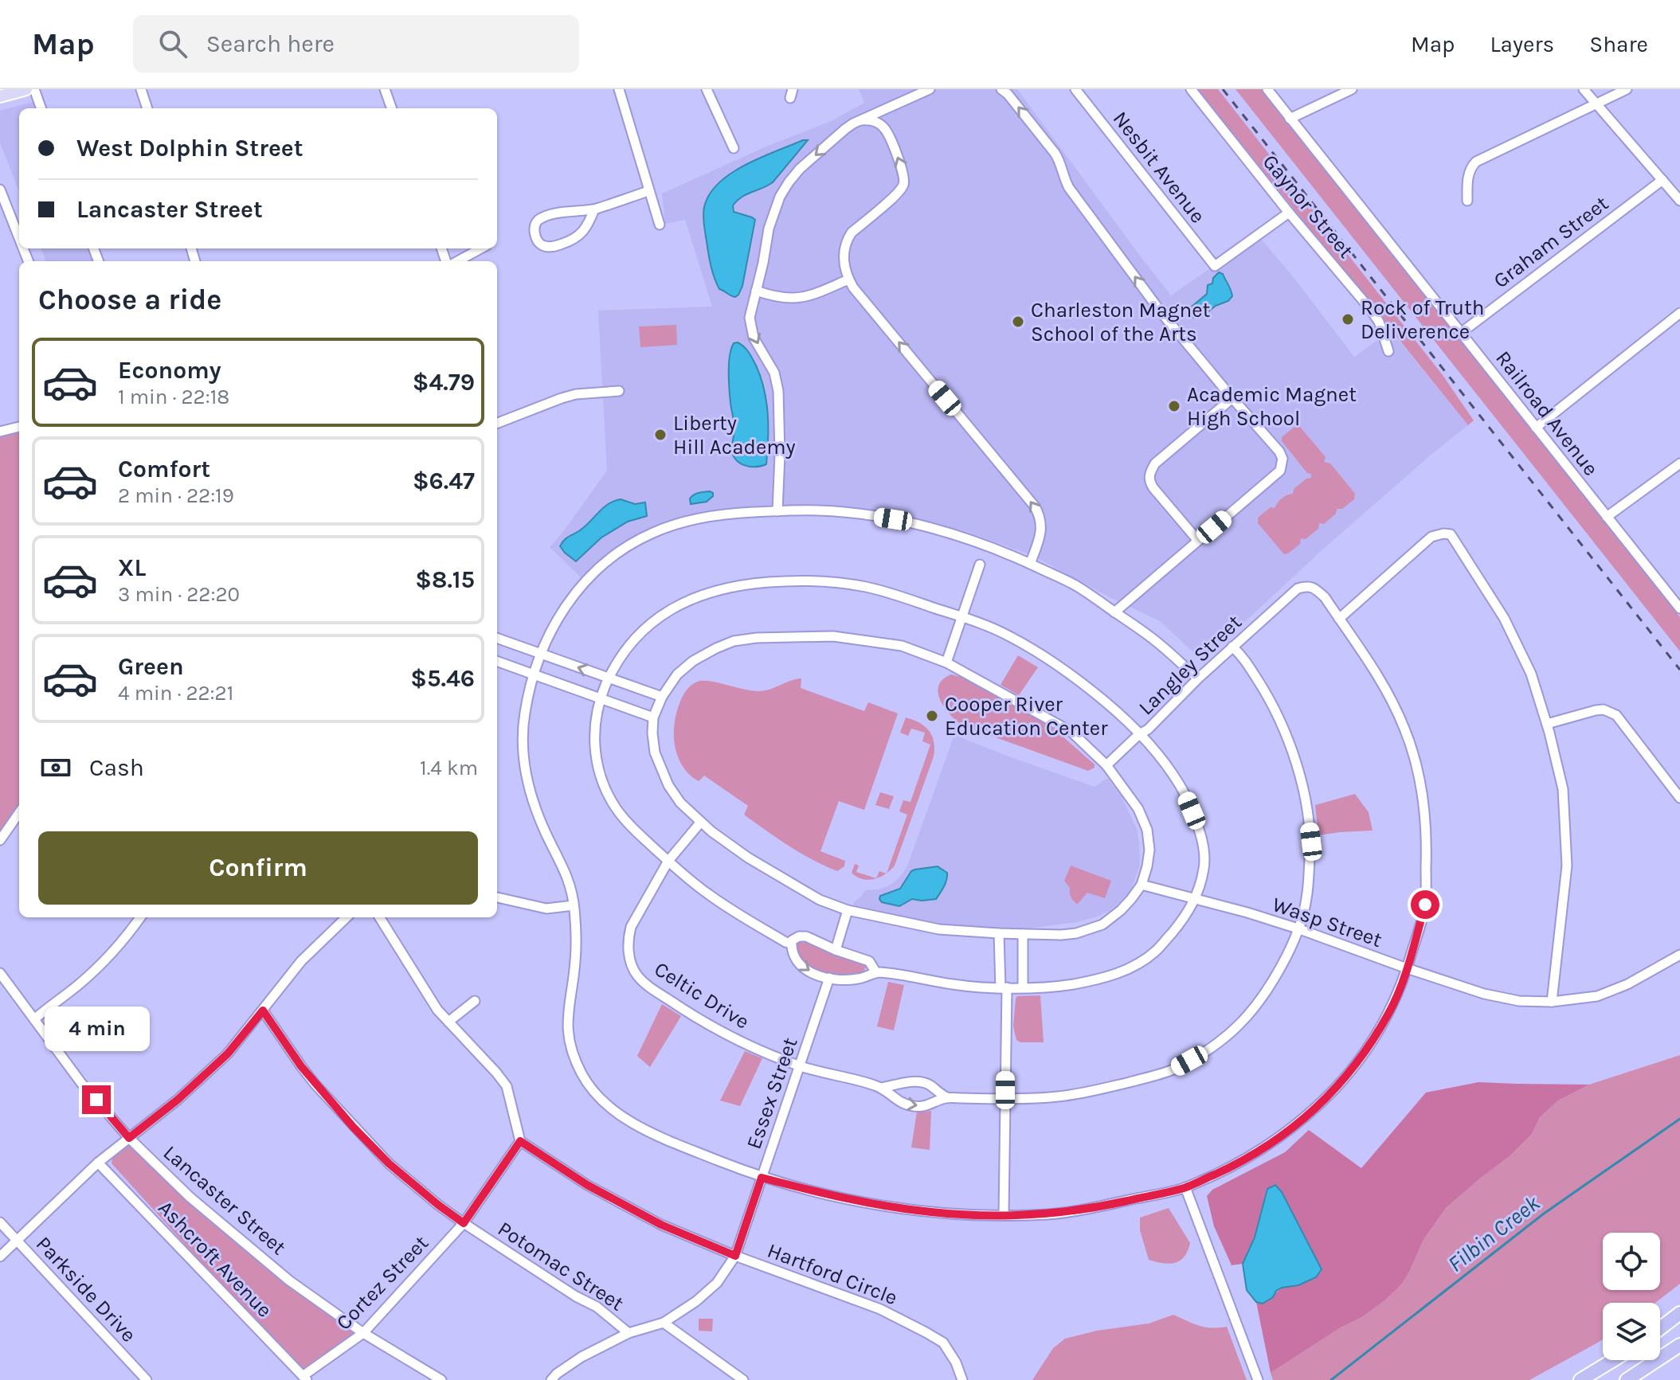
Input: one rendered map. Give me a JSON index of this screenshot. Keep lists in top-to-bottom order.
{
  "streets": {
    "street": [
      "Nesbit Avenue",
      "Gaynor Street",
      "Graham Street",
      "Railroad Avenue",
      "Langley Street",
      "Wasp Street",
      "Celtic Drive",
      "Essex Street",
      "Lancaster Street",
      "Ashcroft Avenue",
      "Potomac Street",
      "Hartford Circle",
      "Cortez Street",
      "Parkside Drive"
    ]
  },
  "crossings": [
    ["Nesbit Avenue", "Gaynor Street"],
    ["Graham Street", "Railroad Avenue"],
    ["Langley Street", "Celtic Drive"],
    ["Wasp Street", "Celtic Drive"],
    ["Celtic Drive", "Essex Street"],
    ["Essex Street", "Hartford Circle"],
    ["Lancaster Street", "Cortez Street"],
    ["Ashcroft Avenue", "Cortez Street"],
    ["Potomac Street", "Hartford Circle"],
    ["Potomac Street", "Cortez Street"]
  ],
  "water": ["Filbin Creek"],
  "places": [
    "Rock of Truth Deliverence",
    "Charleston Magnet School of the Arts",
    "Academic Magnet High School",
    "Liberty Hill Academy",
    "Cooper River Education Center"
  ],
  "page": {
    "header": "Map",
    "search": "Search here",
    "nav": ["Map", "Layers", "Share"],
    "banner": ["West Dolphin Street", "Lancaster Street"],
    "heading": "Choose a ride",
    "list": [
      {
        "name": "Economy",
        "note": "1 min · 22:18",
        "value": "$4.79"
      },
      {
        "name": "Comfort",
        "note": "2 min · 22:19",
        "value": "$6.47"
      },
      {
        "name": "XL",
        "note": "3 min · 22:20",
        "value": "$8.15"
      },
      {
        "name": "Green",
        "note": "4 min · 22:21",
        "value": "$5.46"
      }
    ],
    "pay": ["Cash", "1.4 km"],
    "buttons": "Confirm",
    "bubble": "4 min"
  }
}
